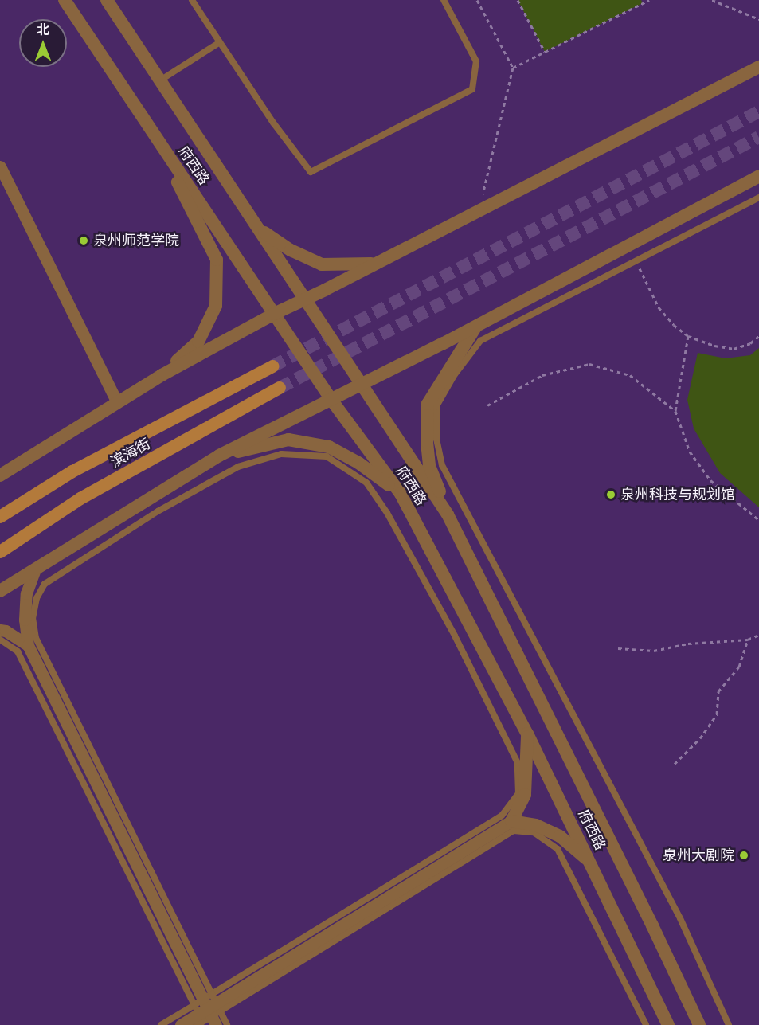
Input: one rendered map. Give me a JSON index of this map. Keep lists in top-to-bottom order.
{
  "streets": {
    "main road": ["滨海街"],
    "street": ["府西路"]
  },
  "places": ["泉州师范学院", "泉州科技与规划馆", "泉州大剧院"],
  "north": "top"
}
